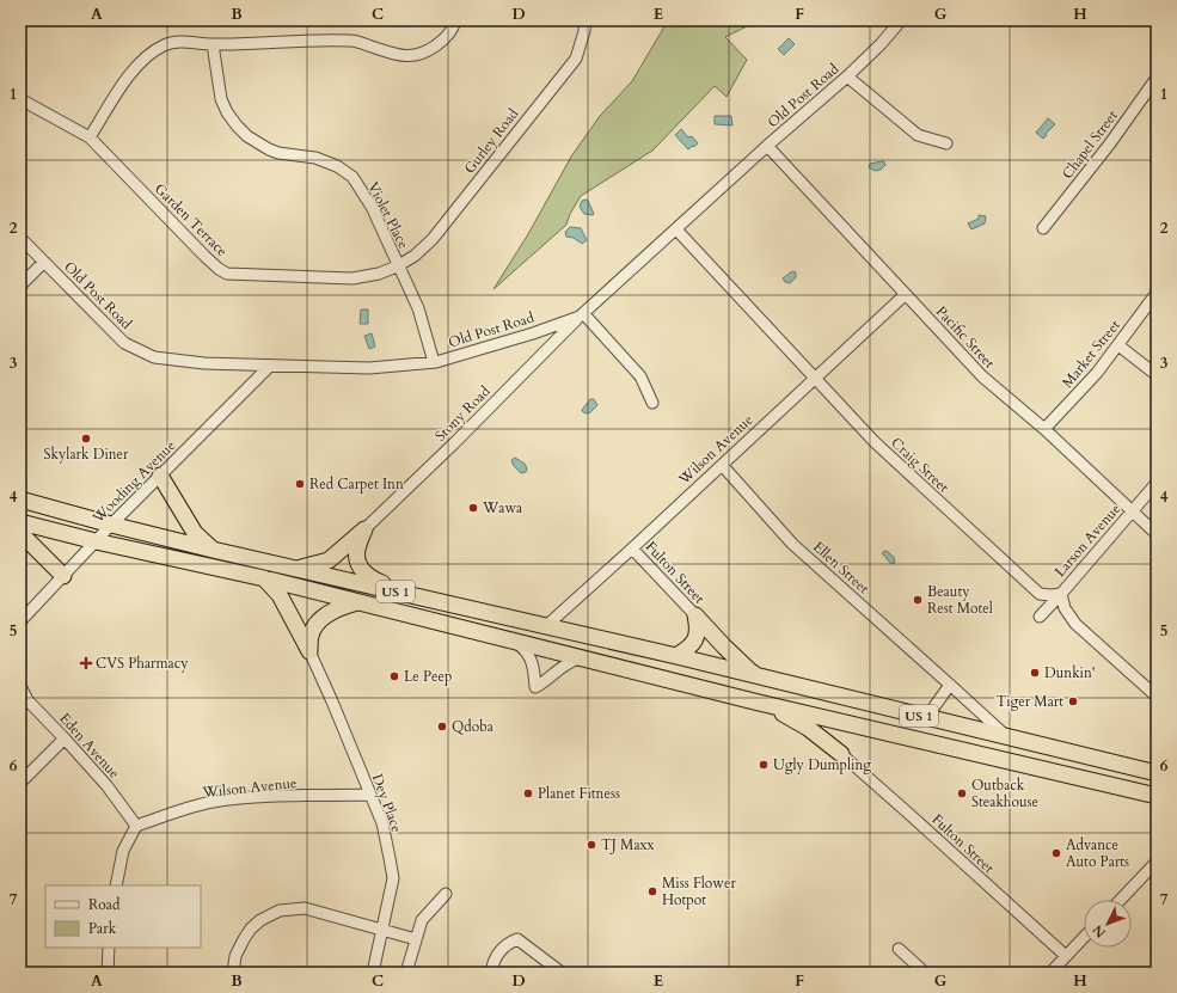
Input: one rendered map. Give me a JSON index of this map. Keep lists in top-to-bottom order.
{
  "streets": {
    "highway": ["US 1"],
    "street": [
      "Old Post Road",
      "Gurley Road",
      "Chapel Street",
      "Violet Place",
      "Garden Terrace",
      "Pacific Street",
      "Market Street",
      "Stony Road",
      "Wilson Avenue",
      "Craig Street",
      "Wooding Avenue",
      "Larson Avenue",
      "Ellen Street",
      "Fulton Street",
      "Eden Avenue",
      "Dey Place"
    ]
  },
  "crossings": [
    ["Old Post Road", "Violet Place"],
    ["Old Post Road", "Pacific Street"],
    ["Old Post Road", "Stony Road"],
    ["Old Post Road", "Craig Street"],
    ["Old Post Road", "Wooding Avenue"],
    ["Gurley Road", "Violet Place"],
    ["Gurley Road", "Garden Terrace"],
    ["Violet Place", "Garden Terrace"],
    ["Pacific Street", "Market Street"],
    ["Pacific Street", "Wilson Avenue"],
    ["Pacific Street", "Larson Avenue"],
    ["Wilson Avenue", "Craig Street"],
    ["Wilson Avenue", "Ellen Street"],
    ["Wilson Avenue", "Fulton Street"],
    ["Wilson Avenue", "US 1"],
    ["Wilson Avenue", "Eden Avenue"],
    ["Wilson Avenue", "Dey Place"],
    ["Craig Street", "Larson Avenue"],
    ["Wooding Avenue", "US 1"],
    ["Ellen Street", "US 1"]
  ],
  "places": {
    "other": [
      "Skylark Diner",
      "Red Carpet Inn",
      "Wawa",
      "Beauty Rest Motel",
      "Dunkin'",
      "Le Peep",
      "Tiger Mart",
      "Qdoba",
      "Ugly Dumpling",
      "Planet Fitness",
      "Outback Steakhouse",
      "TJ Maxx",
      "Advance Auto Parts",
      "Miss Flower Hotpot"
    ],
    "health": ["CVS Pharmacy"]
  },
  "legend": ["Road", "Park"],
  "north": "bottom left",
  "grid": {
    "columns": [
      "A",
      "B",
      "C",
      "D",
      "E",
      "F",
      "G",
      "H"
    ],
    "rows": [
      "1",
      "2",
      "3",
      "4",
      "5",
      "6",
      "7"
    ]
  }
}
